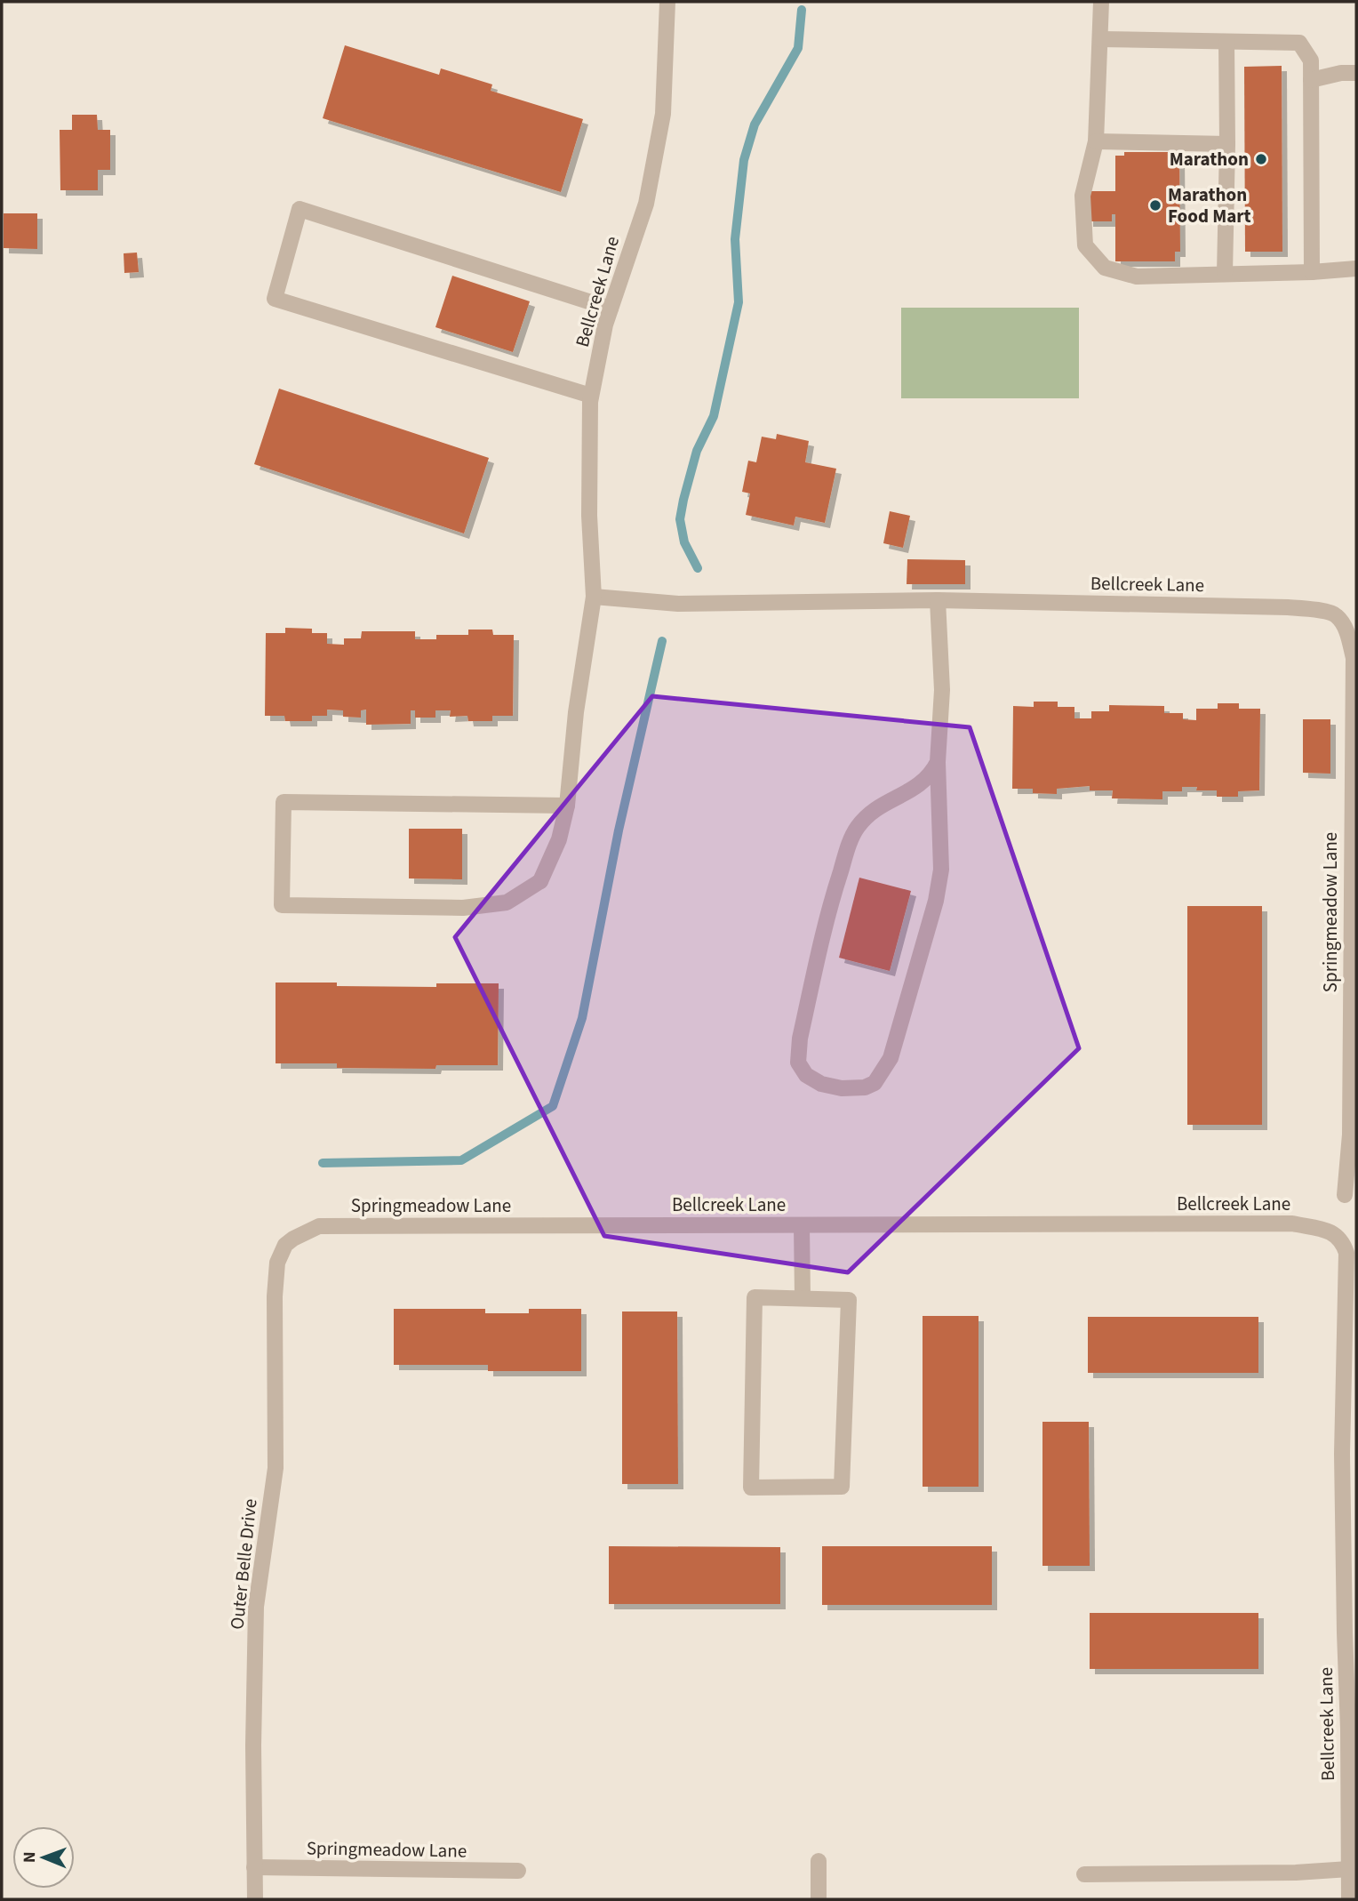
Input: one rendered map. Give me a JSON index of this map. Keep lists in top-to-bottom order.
{
  "streets": {
    "street": ["Bellcreek Lane", "Springmeadow Lane", "Outer Belle Drive"]
  },
  "crossings": [
    ["Bellcreek Lane", "Springmeadow Lane"],
    ["Springmeadow Lane", "Outer Belle Drive"]
  ],
  "places": ["Marathon", "Marathon Food Mart"],
  "north": "left"
}
